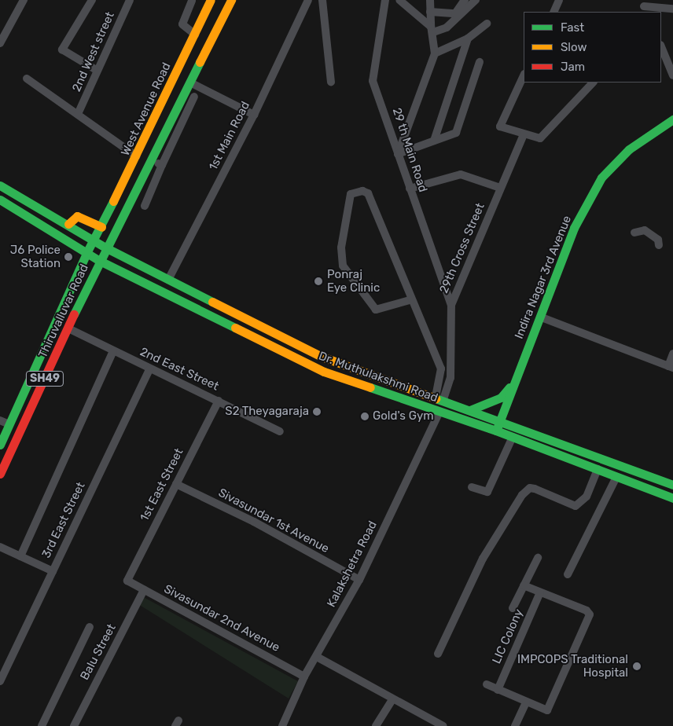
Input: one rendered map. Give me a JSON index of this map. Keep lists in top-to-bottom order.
{
  "streets": {
    "main road": [
      "West Avenue Road",
      "Indira Nagar 3rd Avenue",
      "Thiruvalluvar Road",
      "Dr. Muthulakshmi Road",
      "SH49"
    ],
    "street": [
      "2nd West street",
      "1st Main Road",
      "29 th Main Road",
      "29th Cross Street",
      "2nd East Street",
      "1st East Street",
      "3rd East Street",
      "Sivasundar 1st Avenue",
      "Kalakshetra Road",
      "Sivasundar 2nd Avenue",
      "LIC Colony",
      "Balu Street"
    ]
  },
  "crossings": [
    ["West Avenue Road", "SH49"],
    ["1st Main Road", "Dr. Muthulakshmi Road"],
    ["29 th Main Road", "29th Cross Street"],
    ["29th Cross Street", "Dr. Muthulakshmi Road"],
    ["Indira Nagar 3rd Avenue", "Dr. Muthulakshmi Road"],
    ["Thiruvalluvar Road", "2nd East Street"],
    ["Thiruvalluvar Road", "Dr. Muthulakshmi Road"],
    ["2nd East Street", "1st East Street"],
    ["2nd East Street", "3rd East Street"],
    ["Dr. Muthulakshmi Road", "SH49"],
    ["Dr. Muthulakshmi Road", "Kalakshetra Road"],
    ["1st East Street", "Sivasundar 1st Avenue"],
    ["1st East Street", "Sivasundar 2nd Avenue"],
    ["Sivasundar 1st Avenue", "Kalakshetra Road"],
    ["Kalakshetra Road", "Sivasundar 2nd Avenue"],
    ["Sivasundar 2nd Avenue", "Balu Street"]
  ],
  "places": [
    "J6 Police Station",
    "Ponraj Eye Clinic",
    "S2 Theyagaraja",
    "Gold's Gym",
    "IMPCOPS Traditional Hospital"
  ],
  "legend": ["Fast", "Slow", "Jam"]
}
